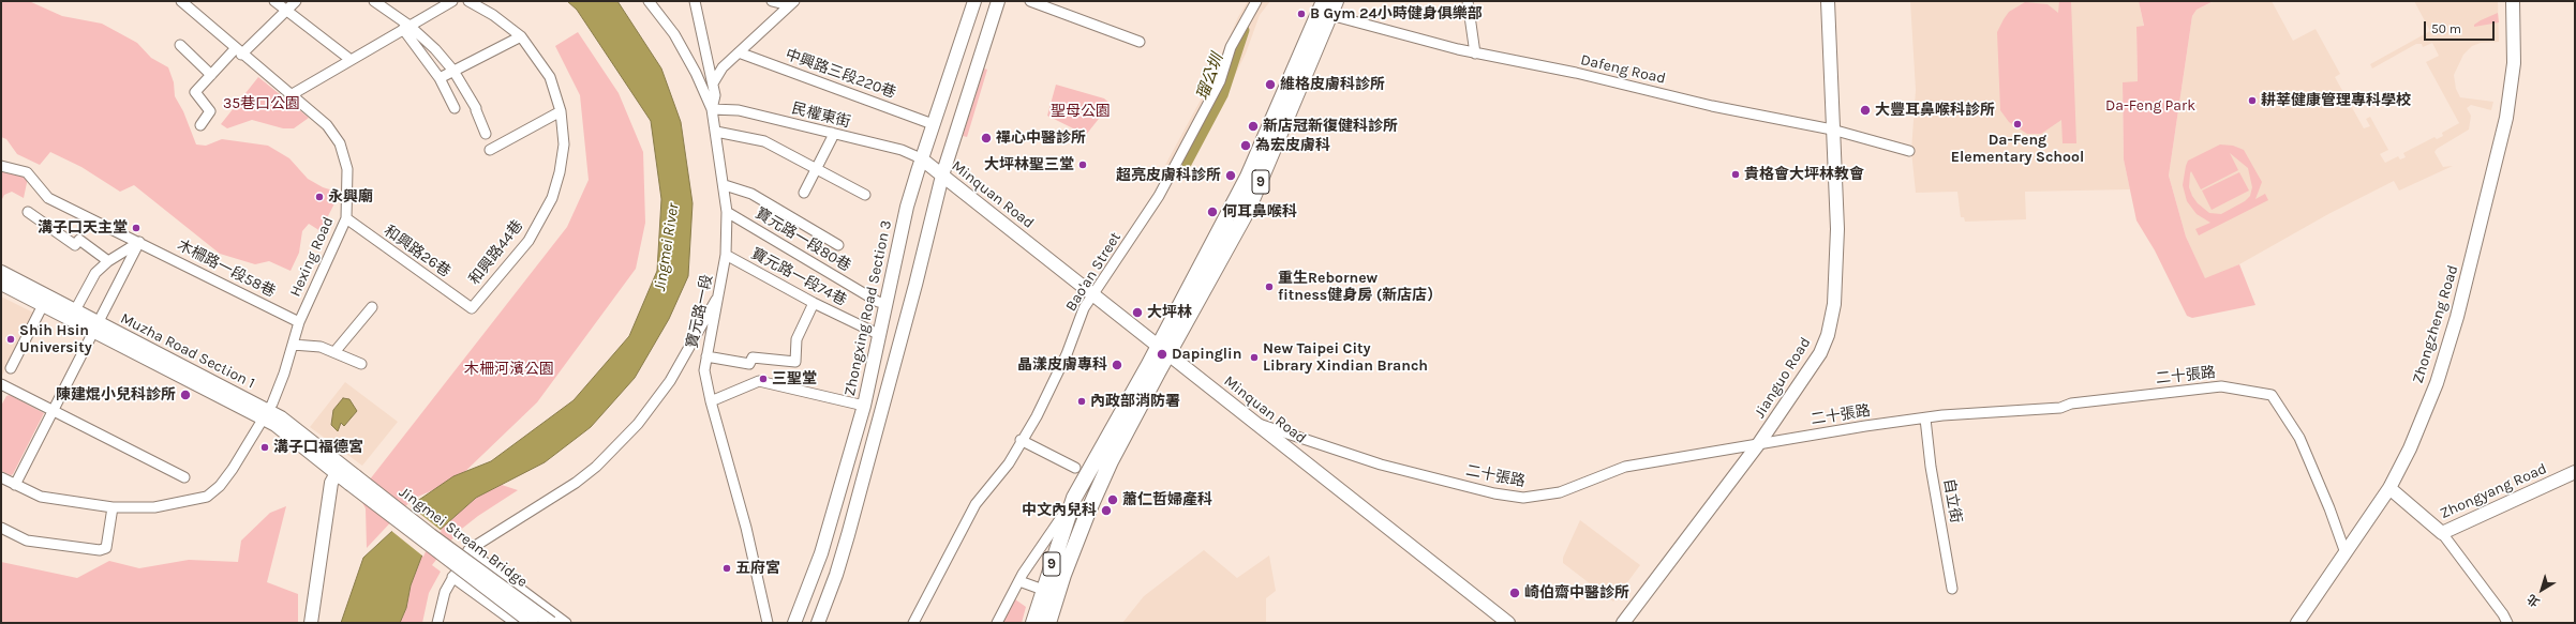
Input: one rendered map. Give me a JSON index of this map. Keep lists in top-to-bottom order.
{
  "streets": {
    "main road": ["9"],
    "street": [
      "Dafeng Road",
      "中興路三段220巷",
      "民權東街",
      "Minquan Road",
      "寶元路一段80巷",
      "和興路26巷",
      "和興路44巷",
      "Hexing Road",
      "木柵路一段58巷",
      "Bao'an Street",
      "寶元路一段74巷",
      "Zhongxing Road Section 3",
      "寶元路一段",
      "Zhongzheng Road",
      "Muzha Road Section 1",
      "二十張路",
      "Jianguo Road",
      "Zhongyang Road",
      "自立街",
      "Jingmei Stream Bridge"
    ]
  },
  "crossings": [
    ["Dafeng Road", "9"],
    ["Dafeng Road", "Jianguo Road"],
    ["中興路三段220巷", "Zhongxing Road Section 3"],
    ["民權東街", "Minquan Road"],
    ["民權東街", "Zhongxing Road Section 3"],
    ["民權東街", "寶元路一段"],
    ["9", "Minquan Road"],
    ["Minquan Road", "Bao'an Street"],
    ["Minquan Road", "Zhongxing Road Section 3"],
    ["Minquan Road", "二十張路"],
    ["寶元路一段80巷", "Zhongxing Road Section 3"],
    ["寶元路一段80巷", "寶元路一段"],
    ["和興路26巷", "和興路44巷"],
    ["和興路26巷", "Hexing Road"],
    ["Hexing Road", "木柵路一段58巷"],
    ["Hexing Road", "Muzha Road Section 1"],
    ["寶元路一段74巷", "Zhongxing Road Section 3"],
    ["寶元路一段74巷", "寶元路一段"],
    ["Zhongzheng Road", "二十張路"],
    ["Zhongzheng Road", "Zhongyang Road"],
    ["Muzha Road Section 1", "Jingmei Stream Bridge"],
    ["二十張路", "Jianguo Road"],
    ["二十張路", "自立街"]
  ],
  "water": ["瑠公圳", "Jingmei River"],
  "parks": [
    "35巷口公園",
    "Da-Feng Park",
    "聖母公園",
    "木柵河濱公園"
  ],
  "places": [
    "B Gym 24小時健身俱樂部",
    "維格皮膚科診所",
    "耕莘健康管理專科學校",
    "大豐耳鼻喉科診所",
    "Da-Feng Elementary School",
    "新店冠新復健科診所",
    "禪心中醫診所",
    "為宏皮膚科",
    "大坪林聖三堂",
    "貴格會大坪林教會",
    "超亮皮膚科診所",
    "永興廟",
    "何耳鼻喉科",
    "溝子口天主堂",
    "重生Rebornew fitness健身房 (新店店）",
    "大坪林",
    "Shih Hsin University",
    "Dapinglin",
    "New Taipei City Library Xindian Branch",
    "晶漾皮膚專科",
    "三聖堂",
    "陳建焜小兒科診所",
    "內政部消防署",
    "溝子口福德宮",
    "蕭仁哲婦產科",
    "中文內兒科",
    "五府宮",
    "崎伯齋中醫診所"
  ],
  "scale_bar": "50 m",
  "north": "bottom left"
}
